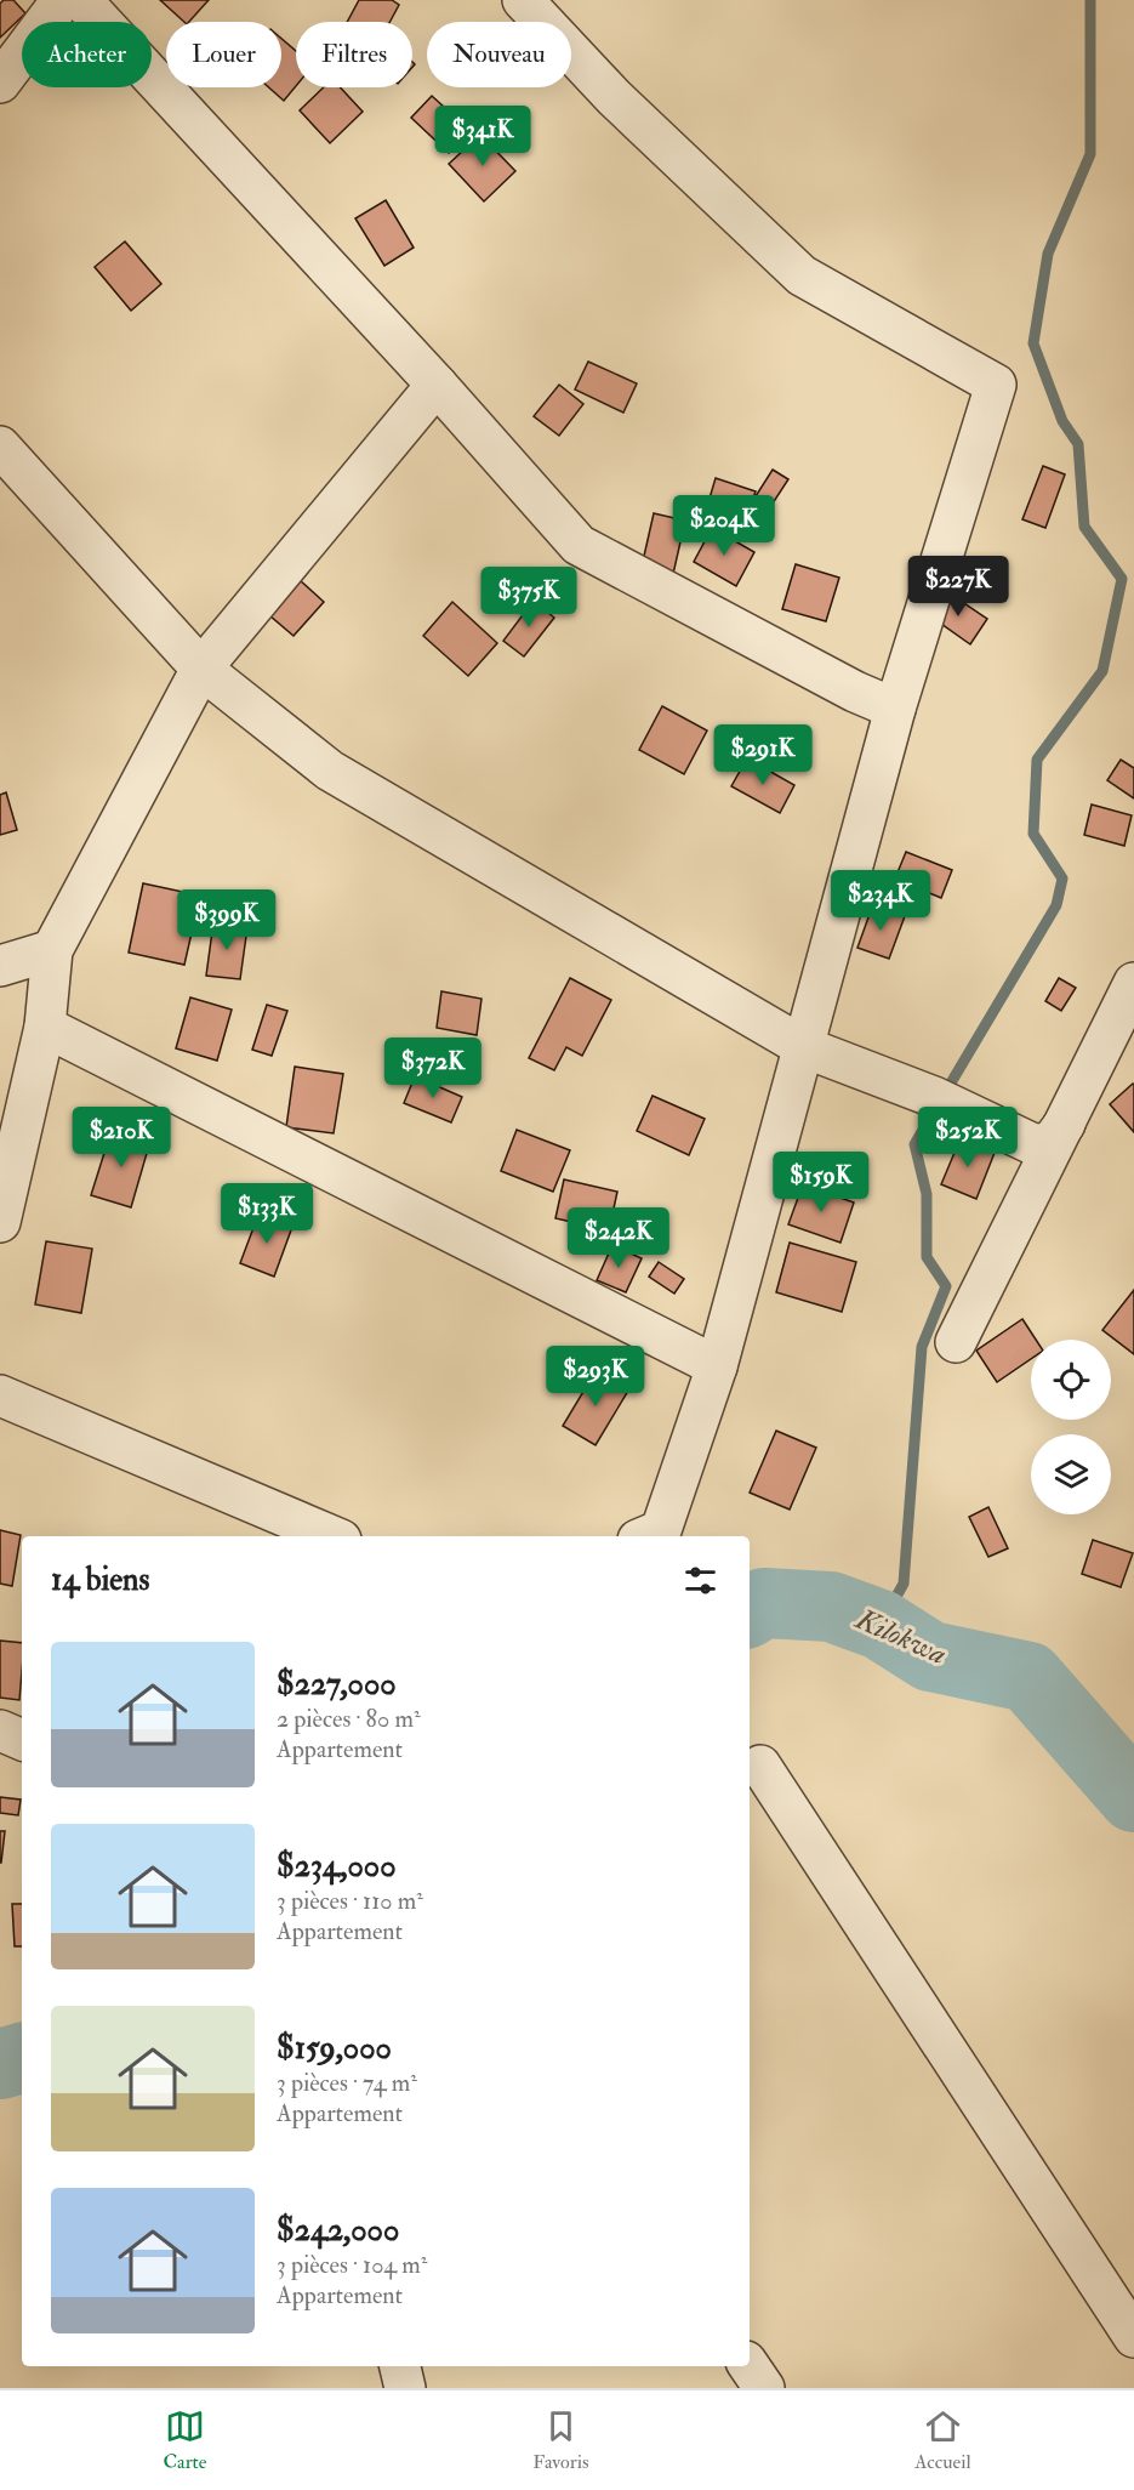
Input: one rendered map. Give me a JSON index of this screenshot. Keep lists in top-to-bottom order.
{
  "water": ["Kilokwa"],
  "page": {
    "chip": [
      "Acheter",
      "Louer",
      "Filtres",
      "Nouveau"
    ],
    "price": [
      "$341K",
      "$204K",
      "$227K",
      "$375K",
      "$291K",
      "$234K",
      "$399K",
      "$372K",
      "$210K",
      "$252K",
      "$159K",
      "$133K",
      "$242K",
      "$293K"
    ],
    "heading": "14 biens",
    "list": [
      {
        "name": "$227,000",
        "note": "2 pièces · 80 m² · Appartement"
      },
      {
        "name": "$234,000",
        "note": "3 pièces · 110 m² · Appartement"
      },
      {
        "name": "$159,000",
        "note": "3 pièces · 74 m² · Appartement"
      },
      {
        "name": "$242,000",
        "note": "3 pièces · 104 m² · Appartement"
      }
    ],
    "tabs": ["Carte", "Favoris", "Accueil"]
  }
}
